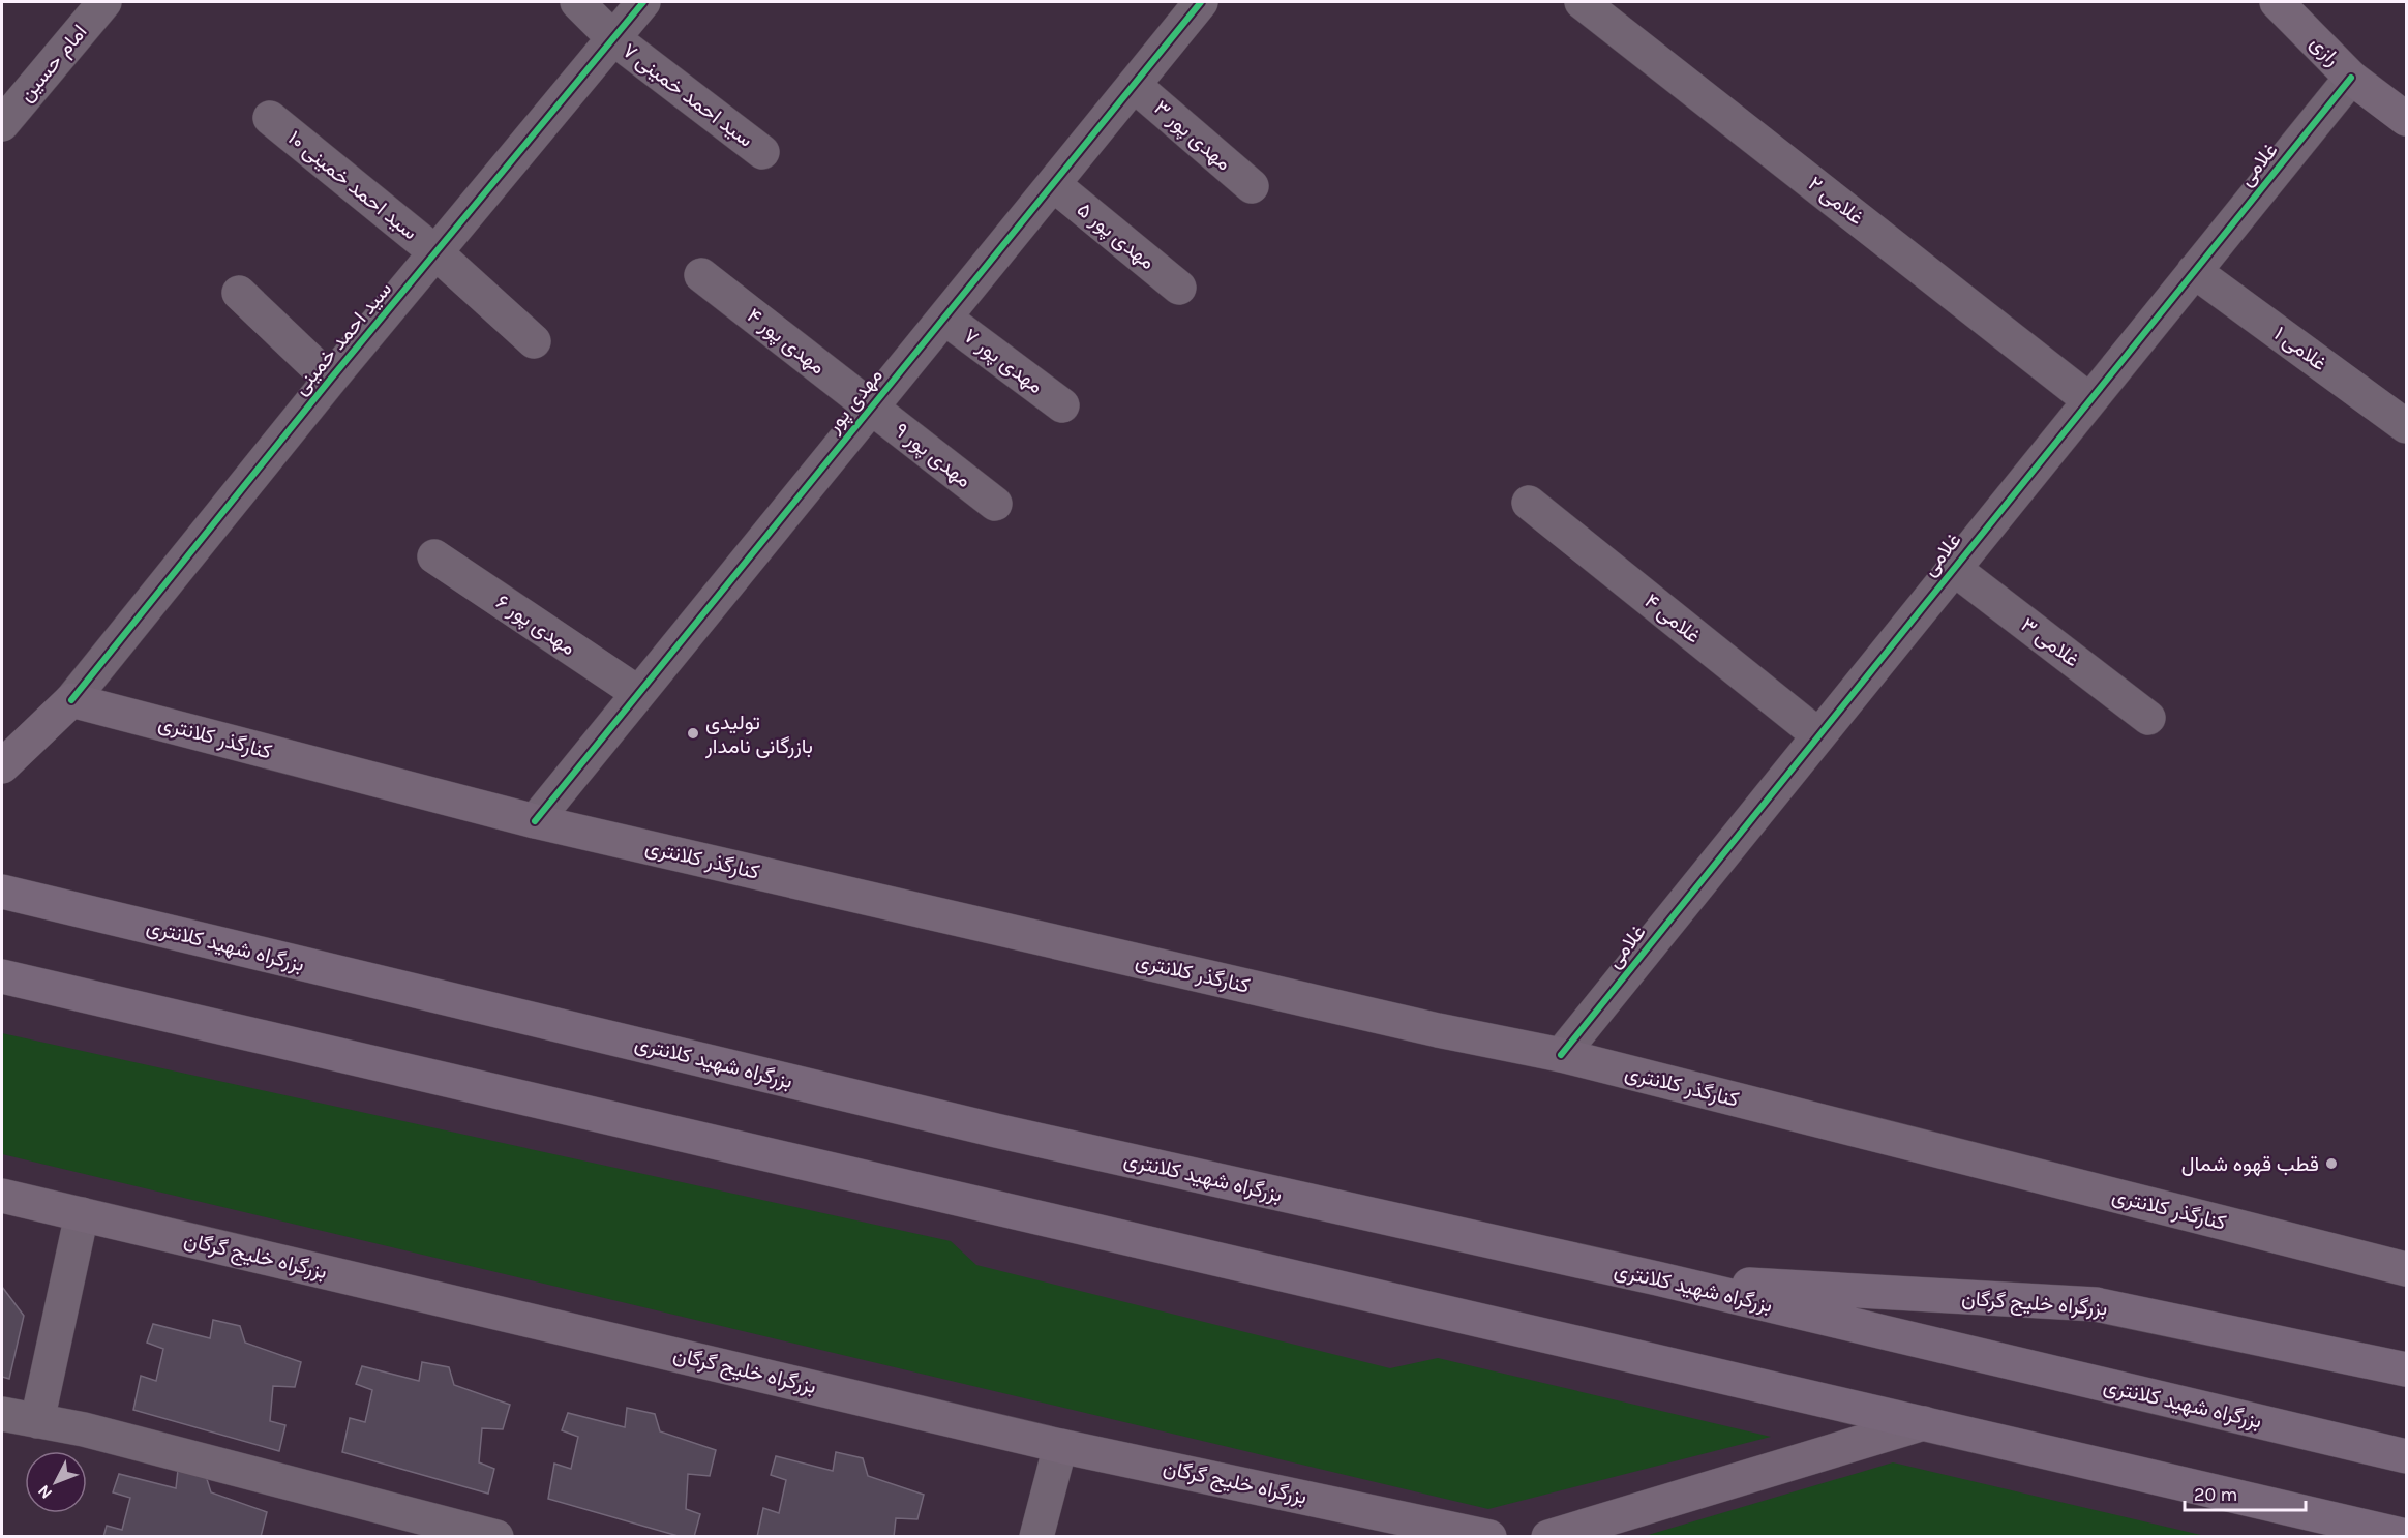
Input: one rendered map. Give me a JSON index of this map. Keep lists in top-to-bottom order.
{
  "streets": {
    "highway": ["بزرگراه شهید کلانتری", "بزرگراه خلیج گرگان"],
    "main road": ["رازی", "کنارگذر کلانتری"],
    "street": [
      "امام حسین",
      "سید احمد خمینی ۷",
      "۳ مهدی پور",
      "غلامی",
      "سید احمد خمینی ۱۰",
      "غلامی ۲",
      "۵ مهدی پور",
      "سید احمد خمینی",
      "۴ مهدی پور",
      "غلامی ۱",
      "۷ مهدی پور",
      "مهدی پور",
      "۹ مهدی پور",
      "غلامی ۴",
      "۶ مهدی پور",
      "غلامی ۳"
    ]
  },
  "crossings": [
    ["رازی", "غلامی"],
    ["سید احمد خمینی ۷", "سید احمد خمینی"],
    ["۳ مهدی پور", "مهدی پور"],
    ["غلامی", "غلامی ۲"],
    ["غلامی", "غلامی ۱"],
    ["غلامی", "غلامی ۴"],
    ["غلامی", "غلامی ۳"],
    ["غلامی", "کنارگذر کلانتری"],
    ["سید احمد خمینی ۱۰", "سید احمد خمینی"],
    ["۵ مهدی پور", "مهدی پور"],
    ["سید احمد خمینی", "کنارگذر کلانتری"],
    ["۴ مهدی پور", "مهدی پور"],
    ["۴ مهدی پور", "۹ مهدی پور"],
    ["۷ مهدی پور", "مهدی پور"],
    ["مهدی پور", "۹ مهدی پور"],
    ["مهدی پور", "۶ مهدی پور"],
    ["مهدی پور", "کنارگذر کلانتری"],
    ["بزرگراه شهید کلانتری", "بزرگراه خلیج گرگان"]
  ],
  "places": ["تولیدی بازرگانی نامدار", "قطب قهوه شمال"],
  "scale_bar": "20 m",
  "north": "bottom left"
}
